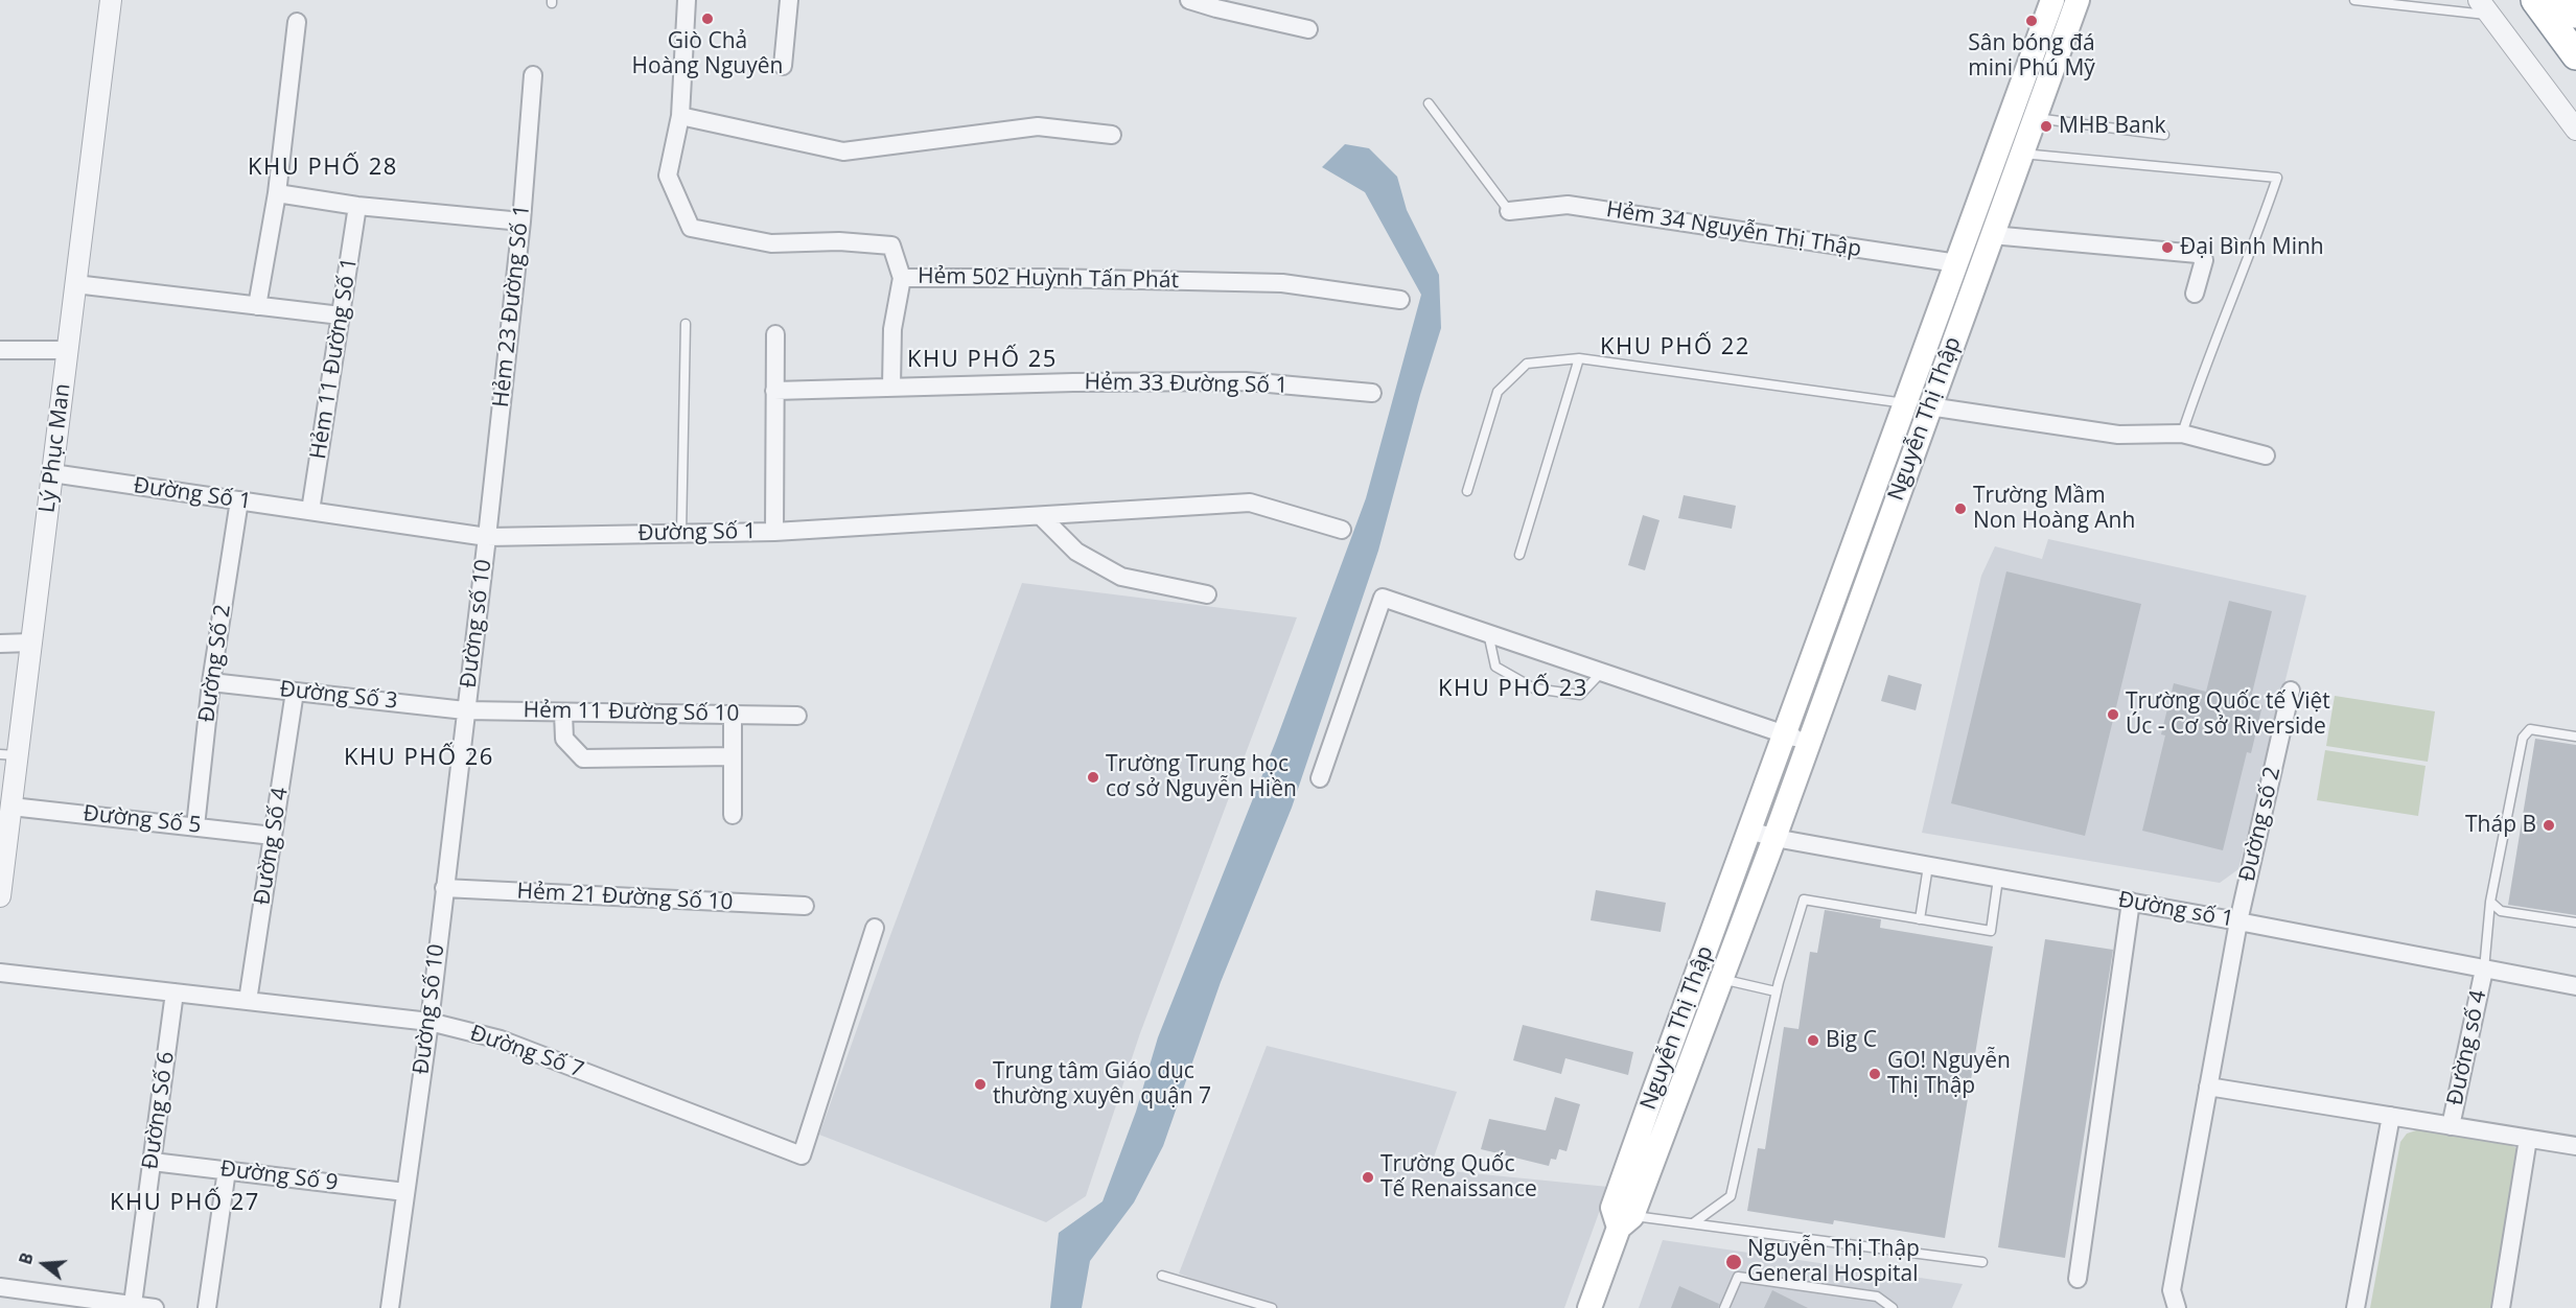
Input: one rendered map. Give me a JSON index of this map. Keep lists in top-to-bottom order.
{
  "streets": {
    "main road": ["Nguyễn Thị Thập"],
    "street": [
      "Hẻm 34 Nguyễn Thị Thập",
      "Hẻm 502 Huỳnh Tấn Phát",
      "Hẻm 23 Đường Số 1",
      "Hẻm 11 Đường Số 1",
      "Hẻm 33 Đường Số 1",
      "Lý Phục Man",
      "Đường Số 1",
      "Đường số 10",
      "Đường Số 2",
      "Đường Số 3",
      "Hẻm 11 Đường Số 10",
      "Đường Số 5",
      "Đường số 2",
      "Đường Số 4",
      "Hẻm 21 Đường Số 10",
      "Đường số 1",
      "Đường Số 10",
      "Đường số 4",
      "Đường Số 7",
      "Đường Số 6",
      "Đường Số 9"
    ]
  },
  "crossings": [
    ["Hẻm 34 Nguyễn Thị Thập", "Nguyễn Thị Thập"],
    ["Hẻm 23 Đường Số 1", "Đường Số 1"],
    ["Hẻm 23 Đường Số 1", "Đường số 10"],
    ["Hẻm 11 Đường Số 1", "Đường Số 1"],
    ["Nguyễn Thị Thập", "Đường số 1"],
    ["Lý Phục Man", "Đường Số 1"],
    ["Lý Phục Man", "Đường Số 5"],
    ["Đường Số 1", "Đường số 10"],
    ["Đường Số 1", "Đường Số 2"],
    ["Đường số 10", "Đường Số 3"],
    ["Đường số 10", "Hẻm 11 Đường Số 10"],
    ["Đường số 10", "Đường Số 10"],
    ["Đường Số 2", "Đường Số 3"],
    ["Đường Số 2", "Đường Số 5"],
    ["Đường Số 3", "Hẻm 11 Đường Số 10"],
    ["Đường Số 3", "Đường Số 4"],
    ["Đường Số 3", "Đường Số 10"],
    ["Hẻm 11 Đường Số 10", "Đường Số 10"],
    ["Đường Số 5", "Đường Số 4"],
    ["Đường số 2", "Đường số 1"],
    ["Đường Số 4", "Đường Số 7"],
    ["Hẻm 21 Đường Số 10", "Đường Số 10"],
    ["Đường số 1", "Đường số 4"],
    ["Đường Số 10", "Đường Số 7"],
    ["Đường Số 10", "Đường Số 9"],
    ["Đường Số 7", "Đường Số 6"],
    ["Đường Số 6", "Đường Số 9"]
  ],
  "districts": [
    "KHU PHỐ 28",
    "KHU PHỐ 22",
    "KHU PHỐ 25",
    "KHU PHỐ 23",
    "KHU PHỐ 26",
    "KHU PHỐ 27"
  ],
  "places": [
    "Giò Chả Hoàng Nguyên",
    "Sân bóng đá mini Phú Mỹ",
    "MHB Bank",
    "Đại Bình Minh",
    "Trường Mầm Non Hoàng Anh",
    "Trường Quốc tế Việt Úc - Cơ sở Riverside",
    "Trường Trung học cơ sở Nguyễn Hiền",
    "Tháp B",
    "Big C",
    "GO! Nguyễn Thị Thập",
    "Trung tâm Giáo dục thường xuyên quận 7",
    "Trường Quốc Tế Renaissance",
    "Nguyễn Thị Thập General Hospital"
  ],
  "north": "left"
}
